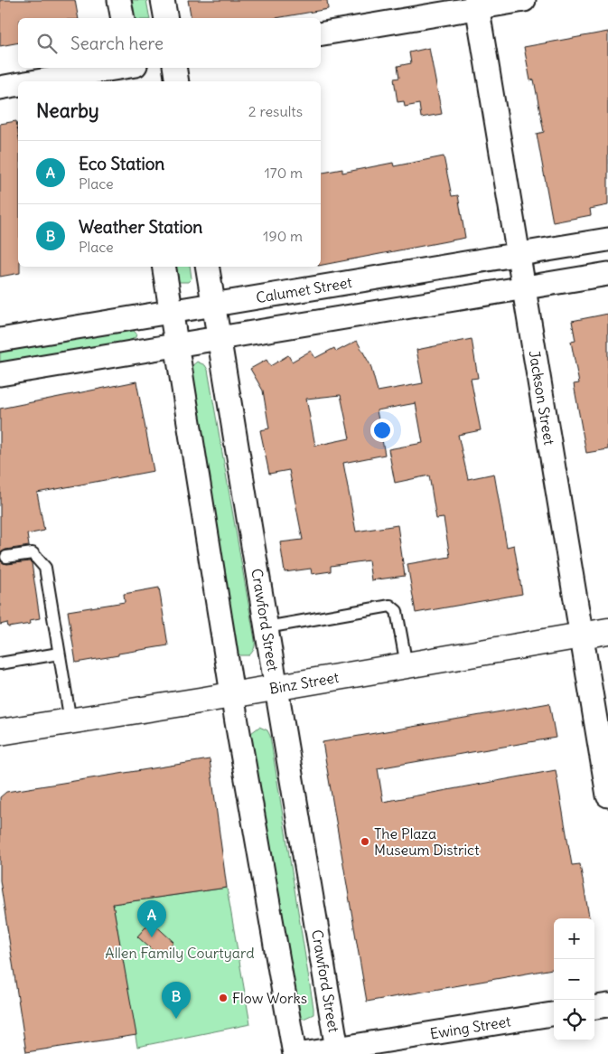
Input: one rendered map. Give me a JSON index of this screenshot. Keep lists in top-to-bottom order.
{
  "streets": {
    "main road": ["Binz Street"],
    "street": [
      "Calumet Street",
      "Jackson Street",
      "Crawford Street",
      "Ewing Street"
    ]
  },
  "crossings": [
    ["Calumet Street", "Jackson Street"],
    ["Calumet Street", "Crawford Street"],
    ["Jackson Street", "Binz Street"],
    ["Crawford Street", "Binz Street"],
    ["Crawford Street", "Ewing Street"]
  ],
  "parks": ["Allen Family Courtyard"],
  "places": ["The Plaza Museum District", "Flow Works"],
  "page": {
    "search": "Search here",
    "heading": ["Nearby", "2 results"],
    "list": [
      {
        "mark": "A",
        "name": "Eco Station",
        "note": "Place",
        "value": "170 m"
      },
      {
        "mark": "B",
        "name": "Weather Station",
        "note": "Place",
        "value": "190 m"
      }
    ],
    "pins": ["A", "B"],
    "map_buttons": ["+", "−"]
  }
}
